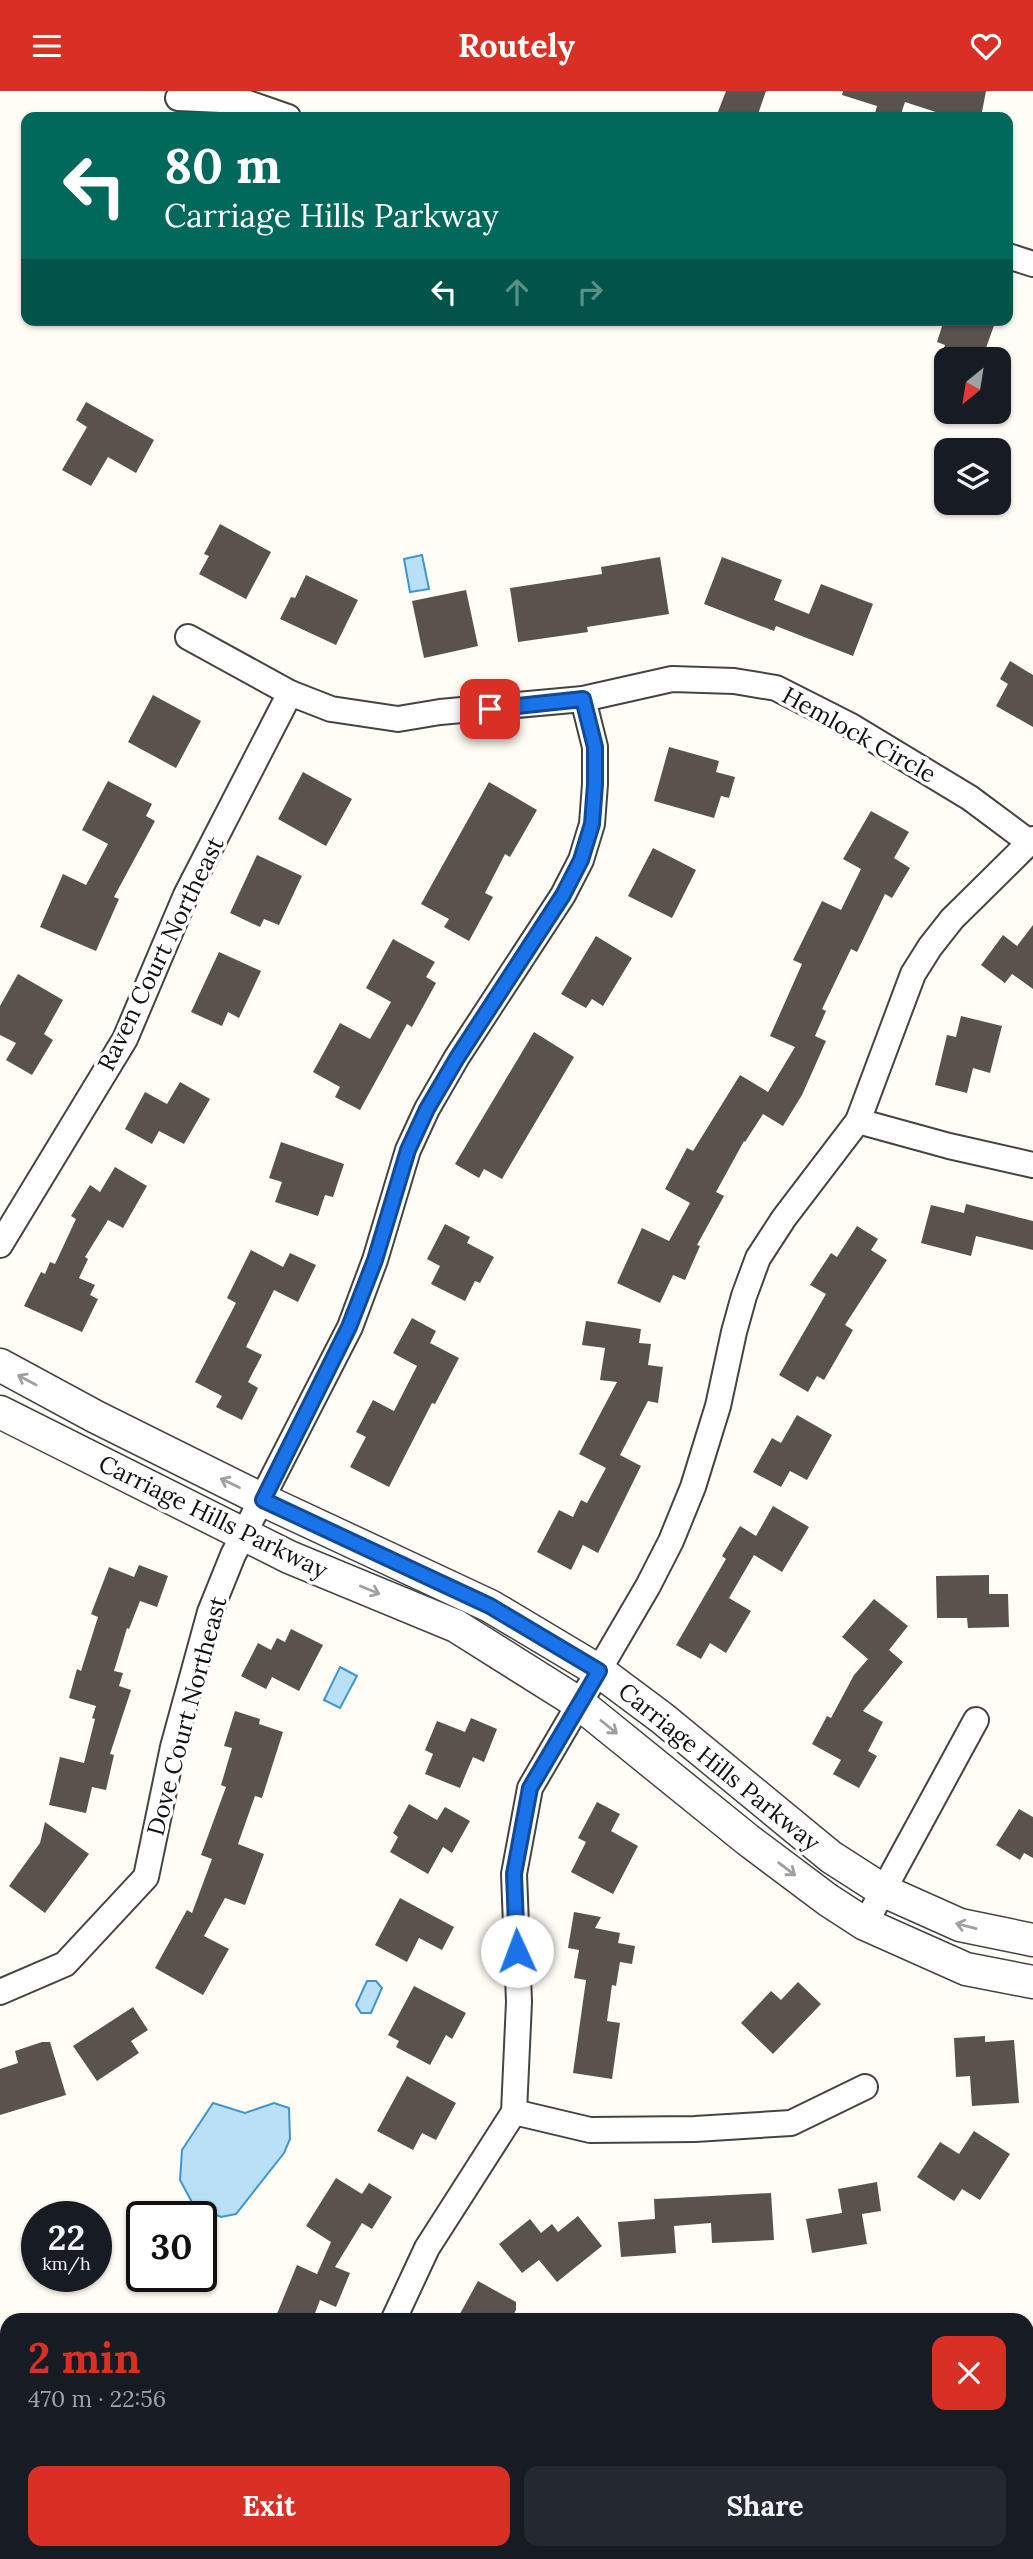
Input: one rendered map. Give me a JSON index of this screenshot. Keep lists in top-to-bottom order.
{
  "streets": {
    "street": [
      "Hemlock Circle",
      "Raven Court Northeast",
      "Carriage Hills Parkway",
      "Dove Court Northeast"
    ]
  },
  "crossings": [
    ["Hemlock Circle", "Raven Court Northeast"],
    ["Hemlock Circle", "Dove Court Northeast"],
    ["Carriage Hills Parkway", "Dove Court Northeast"]
  ],
  "north": "bottom left",
  "page": {
    "header": "Routely",
    "turn": ["80 m", "Carriage Hills Parkway"],
    "speed": "22 km/h",
    "limit": "30",
    "heading": ["2 min", "470 m · 22:56"],
    "buttons": ["Exit", "Share"]
  }
}
